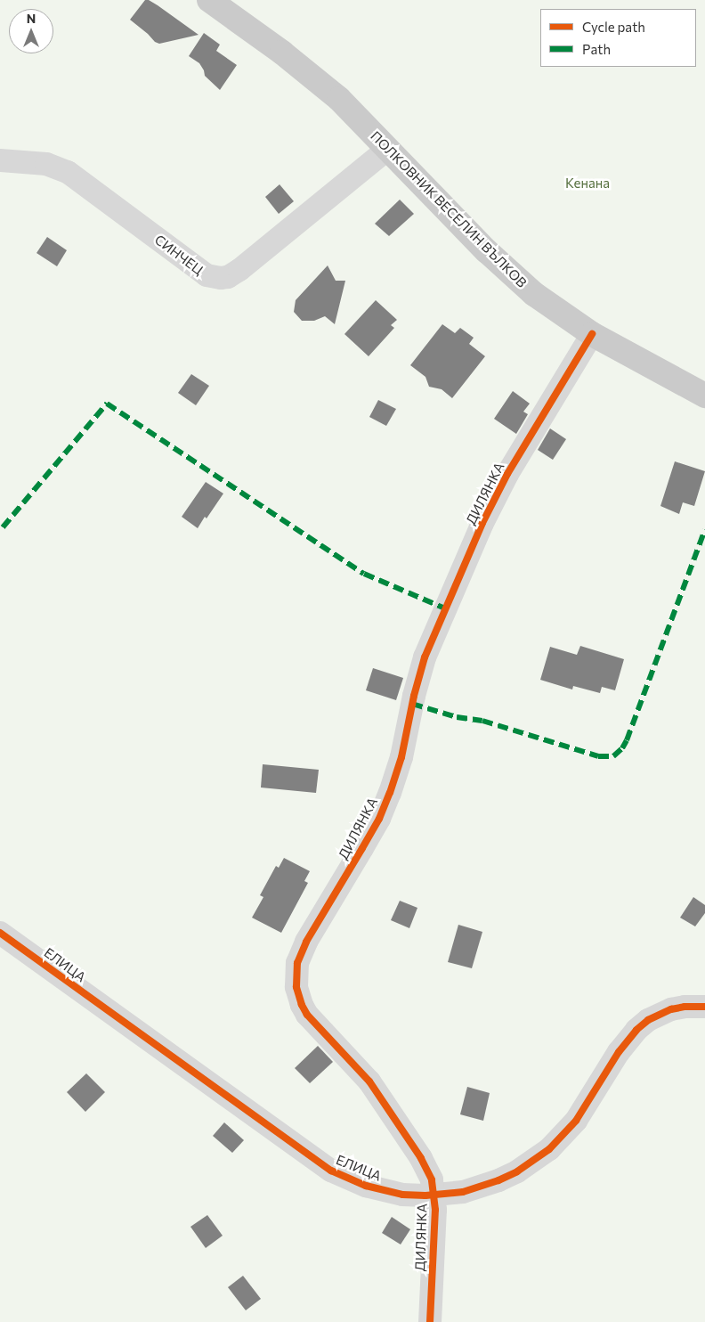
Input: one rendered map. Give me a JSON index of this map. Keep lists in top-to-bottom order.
{
  "streets": {
    "main road": ["ПОЛКОВНИК ВЕСЕЛИН ВЪЛКОВ"],
    "street": ["СИНЧЕЦ", "ДИЛЯНКА", "ЕЛИЦА"]
  },
  "crossings": [
    ["ПОЛКОВНИК ВЕСЕЛИН ВЪЛКОВ", "СИНЧЕЦ"],
    ["ПОЛКОВНИК ВЕСЕЛИН ВЪЛКОВ", "ДИЛЯНКА"],
    ["ДИЛЯНКА", "ЕЛИЦА"]
  ],
  "parks": ["Кенана"],
  "legend": ["Cycle path", "Path"],
  "north": "top"
}
